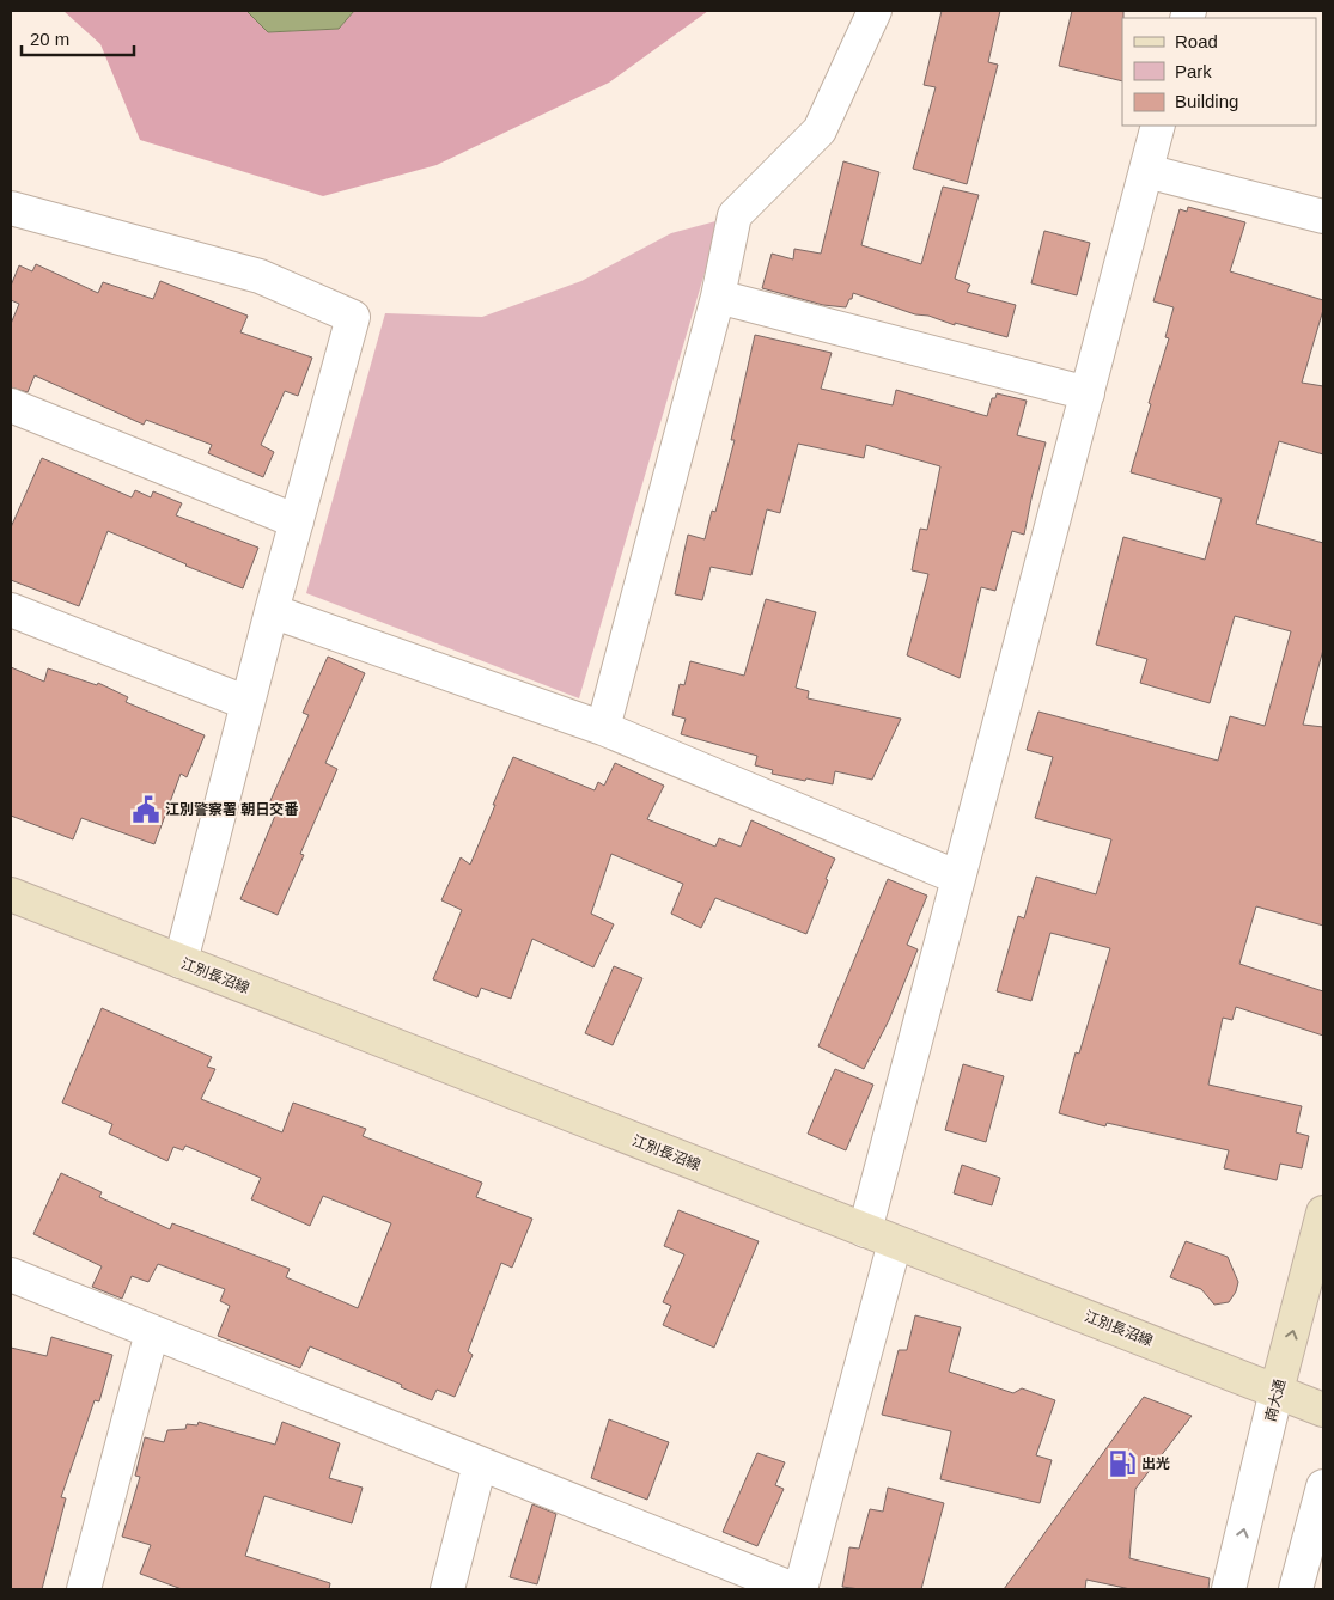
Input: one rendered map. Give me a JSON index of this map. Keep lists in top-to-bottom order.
{
  "streets": {
    "main road": ["江別長沼線", "南大通"]
  },
  "crossings": [
    ["江別長沼線", "南大通"]
  ],
  "one_way": ["南大通"],
  "places": {
    "public building": ["江別警察署 朝日交番"],
    "fuel station": ["出光"]
  },
  "legend": ["Road", "Park", "Building"],
  "scale_bar": "20 m"
}
